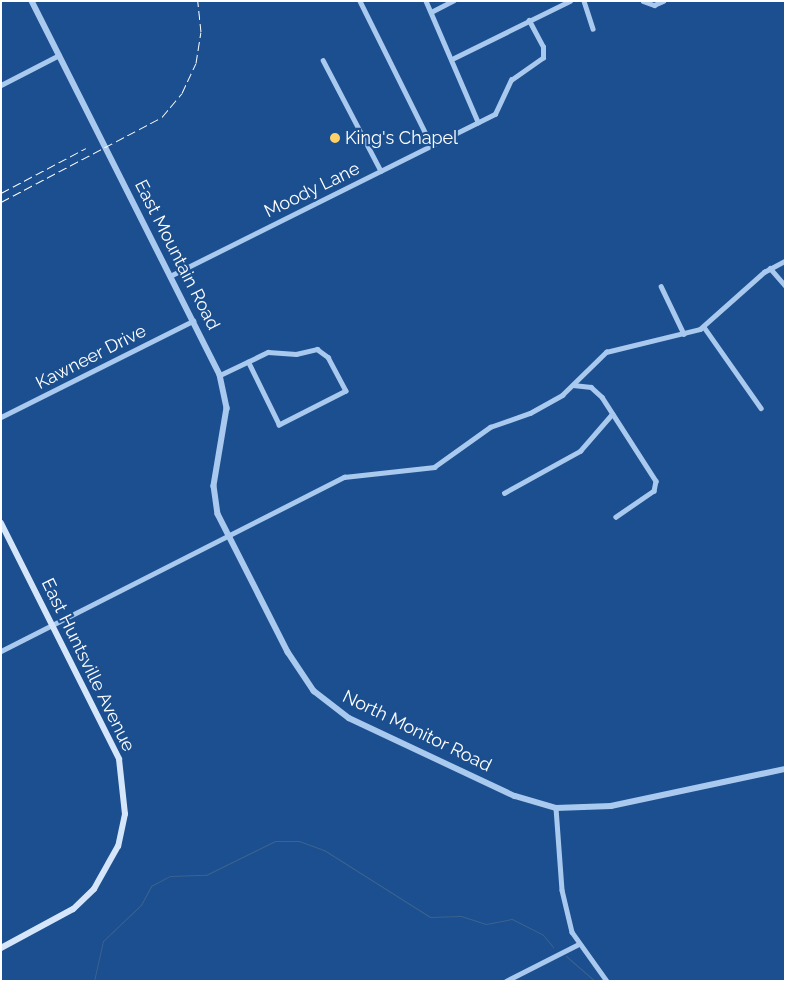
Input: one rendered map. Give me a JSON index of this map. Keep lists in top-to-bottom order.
{
  "streets": {
    "main road": ["East Huntsville Avenue"],
    "street": [
      "Moody Lane",
      "East Mountain Road",
      "Kawneer Drive",
      "North Monitor Road"
    ]
  },
  "crossings": [
    ["Moody Lane", "East Mountain Road"],
    ["East Mountain Road", "Kawneer Drive"],
    ["East Mountain Road", "North Monitor Road"]
  ],
  "places": ["King's Chapel"]
}
